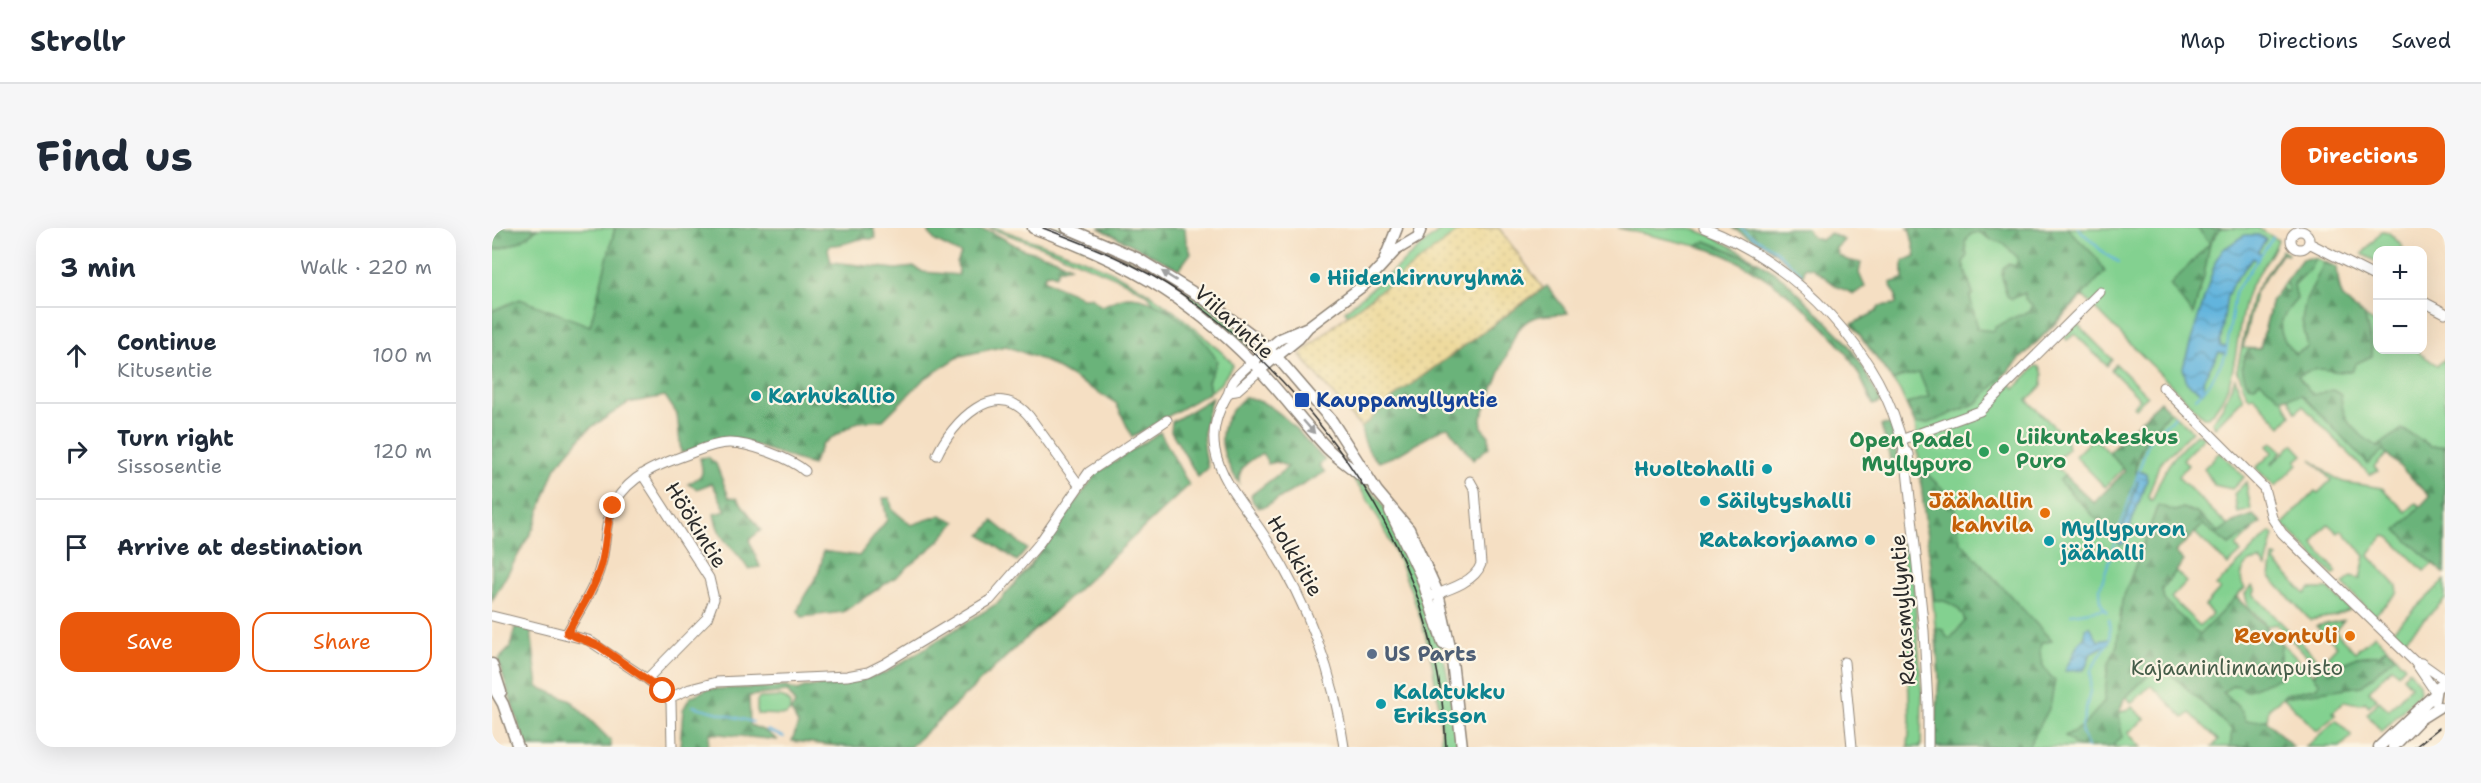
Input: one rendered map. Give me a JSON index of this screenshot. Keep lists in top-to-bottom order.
{
  "streets": {
    "main road": ["Viilarintie"],
    "street": ["Höökintie", "Holkkitie", "Ratasmyllyntie"]
  },
  "crossings": [
    ["Viilarintie", "Holkkitie"]
  ],
  "parks": ["Kajaaninlinnanpuisto"],
  "places": {
    "other": [
      "Hiidenkirnuryhmä",
      "Karhukallio",
      "Liikuntakeskus Puro",
      "Open Padel Myllypuro",
      "Huoltohalli",
      "Säilytyshalli",
      "Jäähallin kahvila",
      "Ratakorjaamo",
      "Myllypuron jäähalli",
      "Revontuli",
      "US Parts",
      "Kalatukku Eriksson"
    ],
    "transit": ["Kauppamyllyntie"]
  },
  "page": {
    "header": "Strollr",
    "nav": ["Map", "Directions", "Saved"],
    "buttons": [
      "Directions",
      ["Save", "Share"]
    ],
    "title": "Find us",
    "heading": ["3 min", "Walk · 220 m"],
    "map_buttons": ["+", "−"],
    "list": [
      ["Continue", "Kitusentie", "100 m"],
      ["Turn right", "Sissosentie", "120 m"],
      "Arrive at destination"
    ]
  }
}
